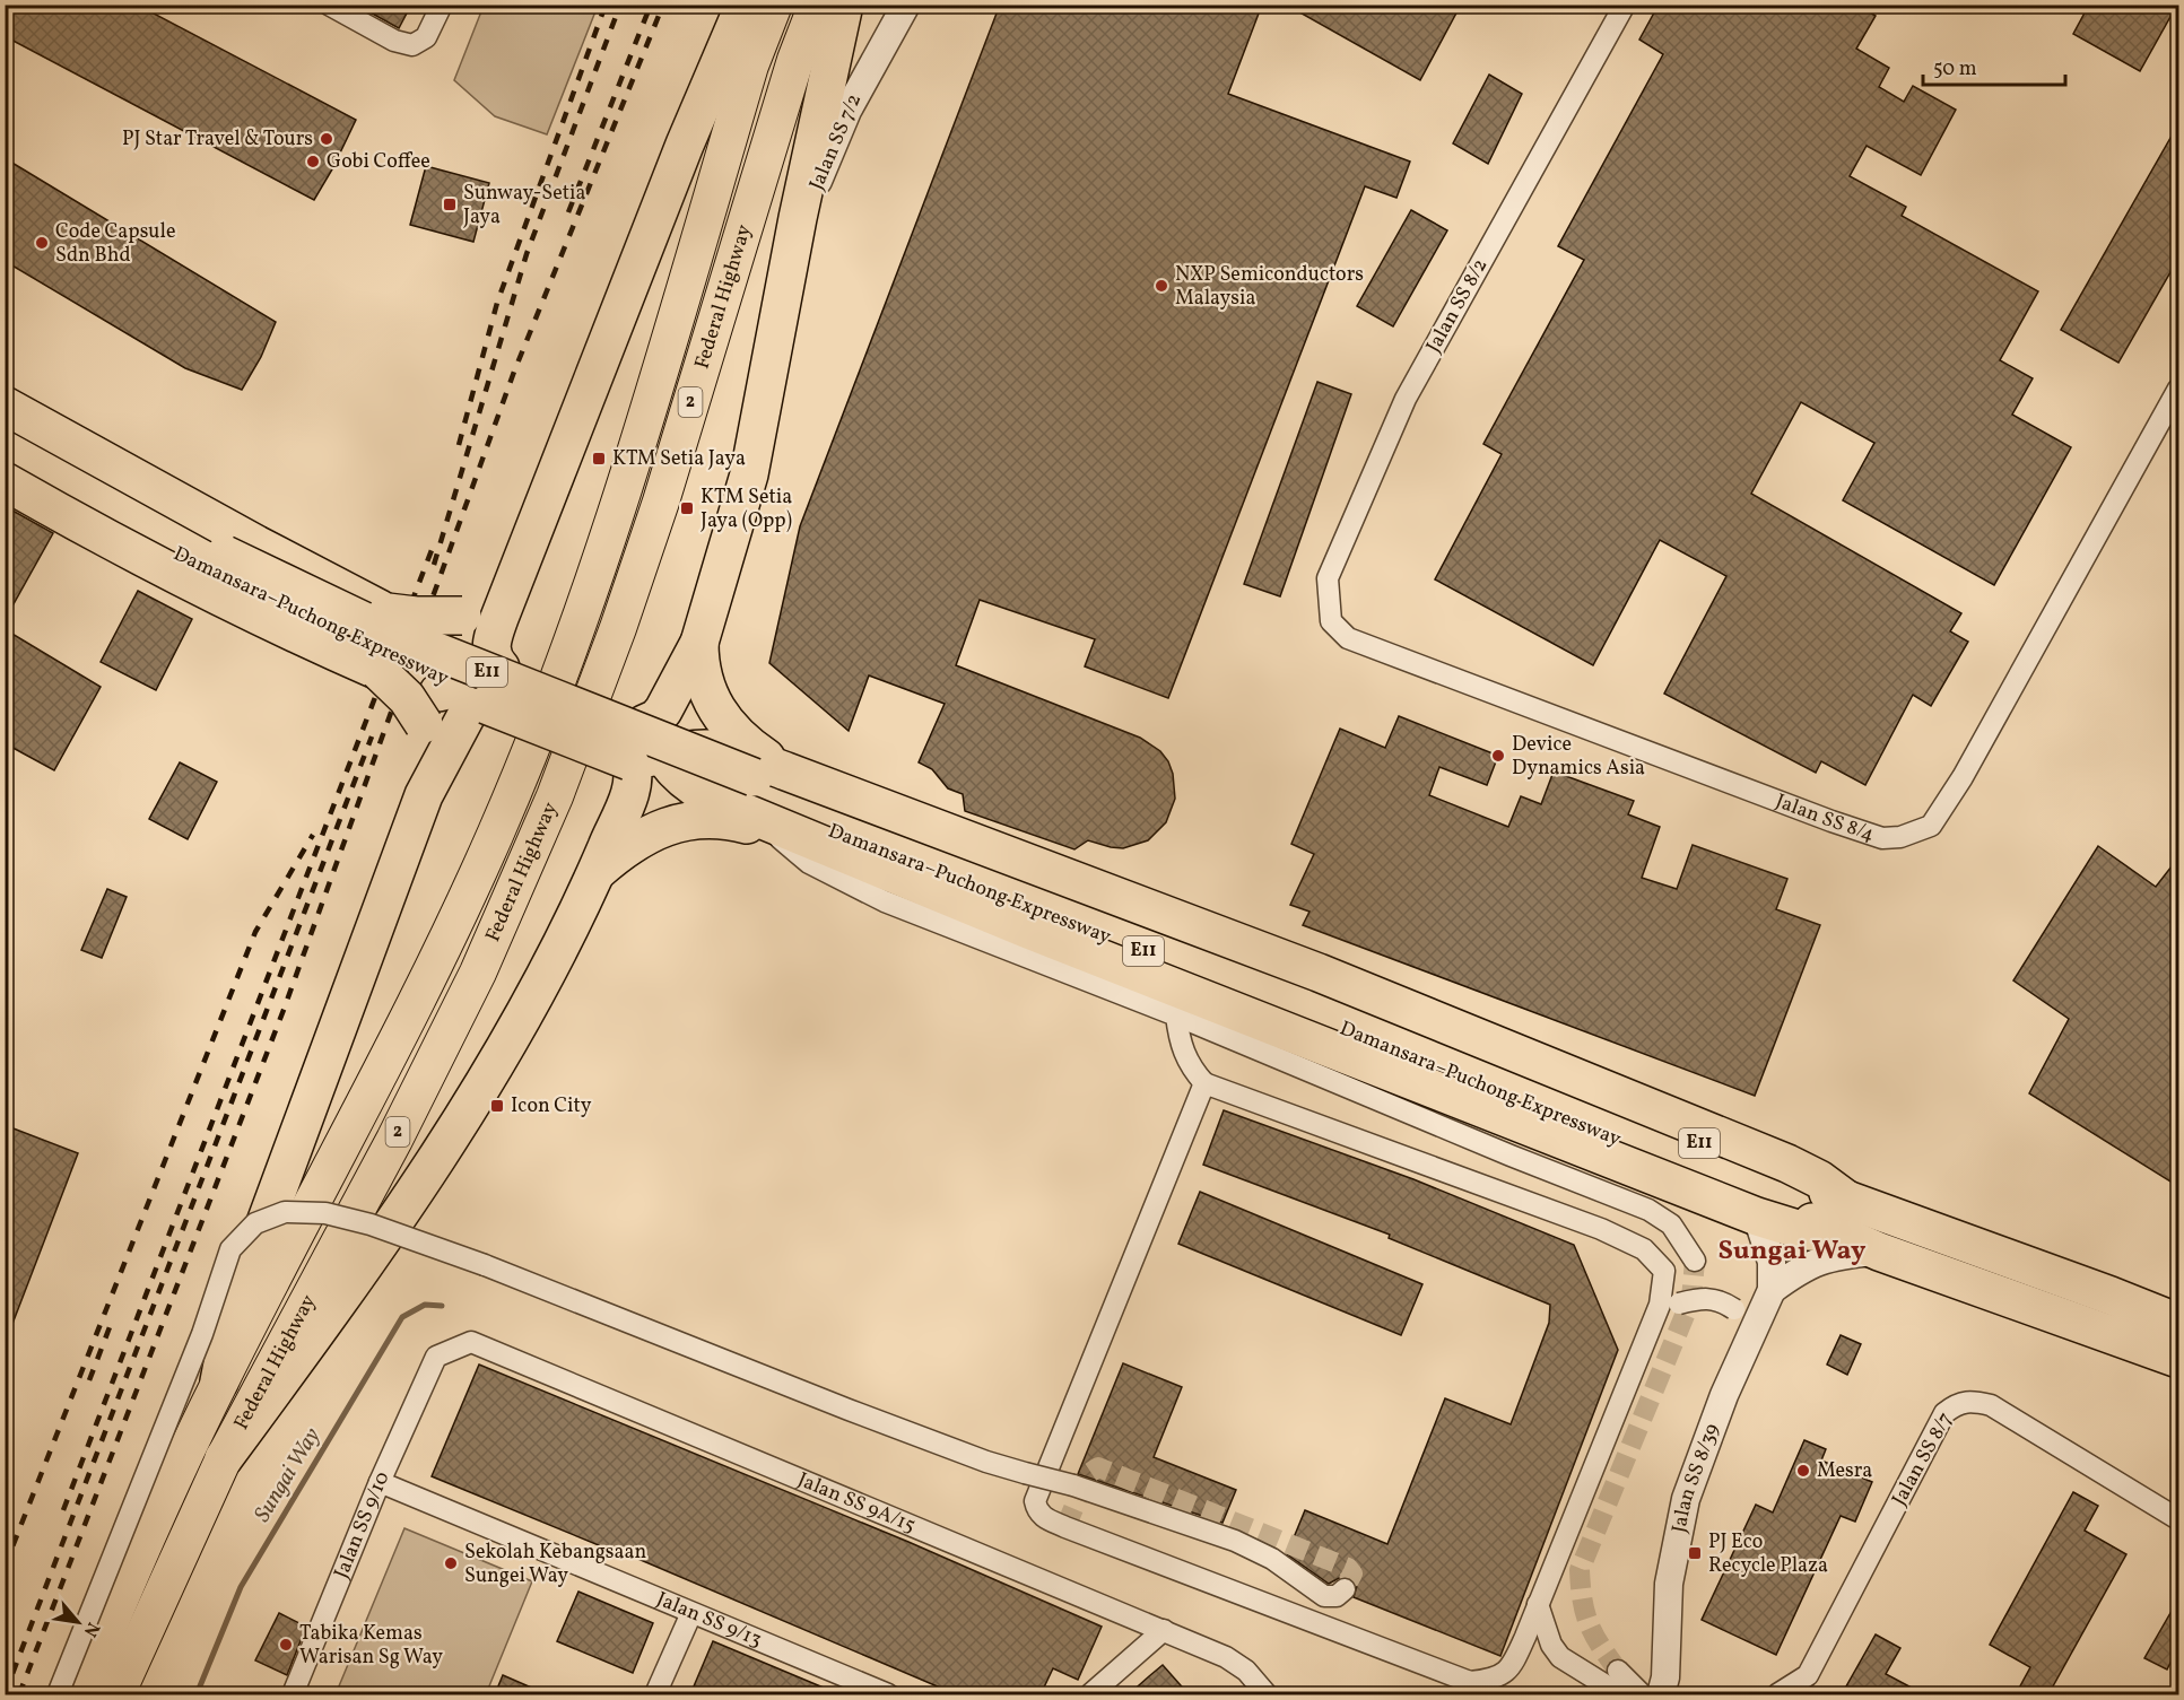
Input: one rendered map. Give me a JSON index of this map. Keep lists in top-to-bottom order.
{
  "streets": {
    "highway": [
      "Federal Highway",
      "2",
      "Damansara–Puchong Expressway",
      "E11"
    ],
    "street": [
      "Jalan SS 7/2",
      "Jalan SS 8/2",
      "Jalan SS 8/4",
      "Jalan SS 8/7",
      "Jalan SS 8/39",
      "Jalan SS 9A/15",
      "Jalan SS 9/10",
      "Jalan SS 9/13"
    ]
  },
  "crossings": [
    ["Jalan SS 8/2", "Jalan SS 8/4"],
    ["Damansara–Puchong Expressway", "Jalan SS 8/39"],
    ["Jalan SS 9A/15", "Jalan SS 9/10"],
    ["Jalan SS 9/10", "Jalan SS 9/13"]
  ],
  "districts": ["Sungai Way"],
  "water": ["Sungai Way"],
  "places": {
    "other": [
      "PJ Star Travel & Tours",
      "Gobi Coffee",
      "Code Capsule Sdn Bhd",
      "NXP Semiconductors Malaysia",
      "Device Dynamics Asia",
      "Mesra",
      "Sekolah Kebangsaan Sungei Way",
      "Tabika Kemas Warisan Sg Way"
    ],
    "transit": [
      "Sunway-Setia Jaya",
      "KTM Setia Jaya",
      "KTM Setia Jaya (Opp)",
      "Icon City",
      "PJ Eco Recycle Plaza"
    ]
  },
  "scale_bar": "50 m",
  "north": "bottom right"
}
